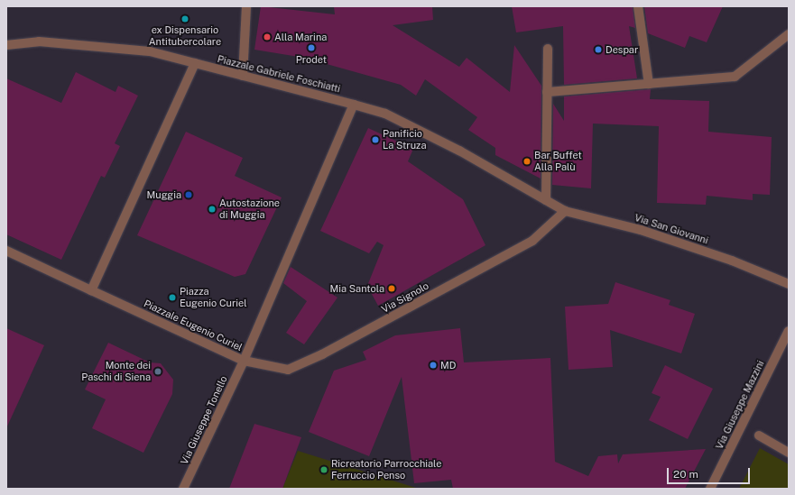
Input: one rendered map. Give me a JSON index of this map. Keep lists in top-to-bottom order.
{
  "streets": {
    "street": [
      "Piazzale Gabriele Foschiatti",
      "Via San Giovanni",
      "Via Signolo",
      "Piazzale Eugenio Curiel",
      "Via Giuseppe Mazzini",
      "Via Giuseppe Tonello"
    ]
  },
  "crossings": [
    ["Piazzale Gabriele Foschiatti", "Via San Giovanni"],
    ["Piazzale Gabriele Foschiatti", "Piazzale Eugenio Curiel"],
    ["Via San Giovanni", "Via Signolo"],
    ["Via San Giovanni", "Piazzale Eugenio Curiel"],
    ["Via Signolo", "Piazzale Eugenio Curiel"],
    ["Via Signolo", "Via Giuseppe Tonello"],
    ["Piazzale Eugenio Curiel", "Via Giuseppe Tonello"]
  ],
  "places": [
    "ex Dispensario Antitubercolare",
    "Alla Marina",
    "Prodet",
    "Despar",
    "Panificio La Struza",
    "Bar Buffet Alla Palù",
    "Muggia",
    "Autostazione di Muggia",
    "Mia Santola",
    "Piazza Eugenio Curiel",
    "MD",
    "Monte dei Paschi di Siena",
    "Ricreatorio Parrocchiale Ferruccio Penso"
  ],
  "scale_bar": "20 m"
}
